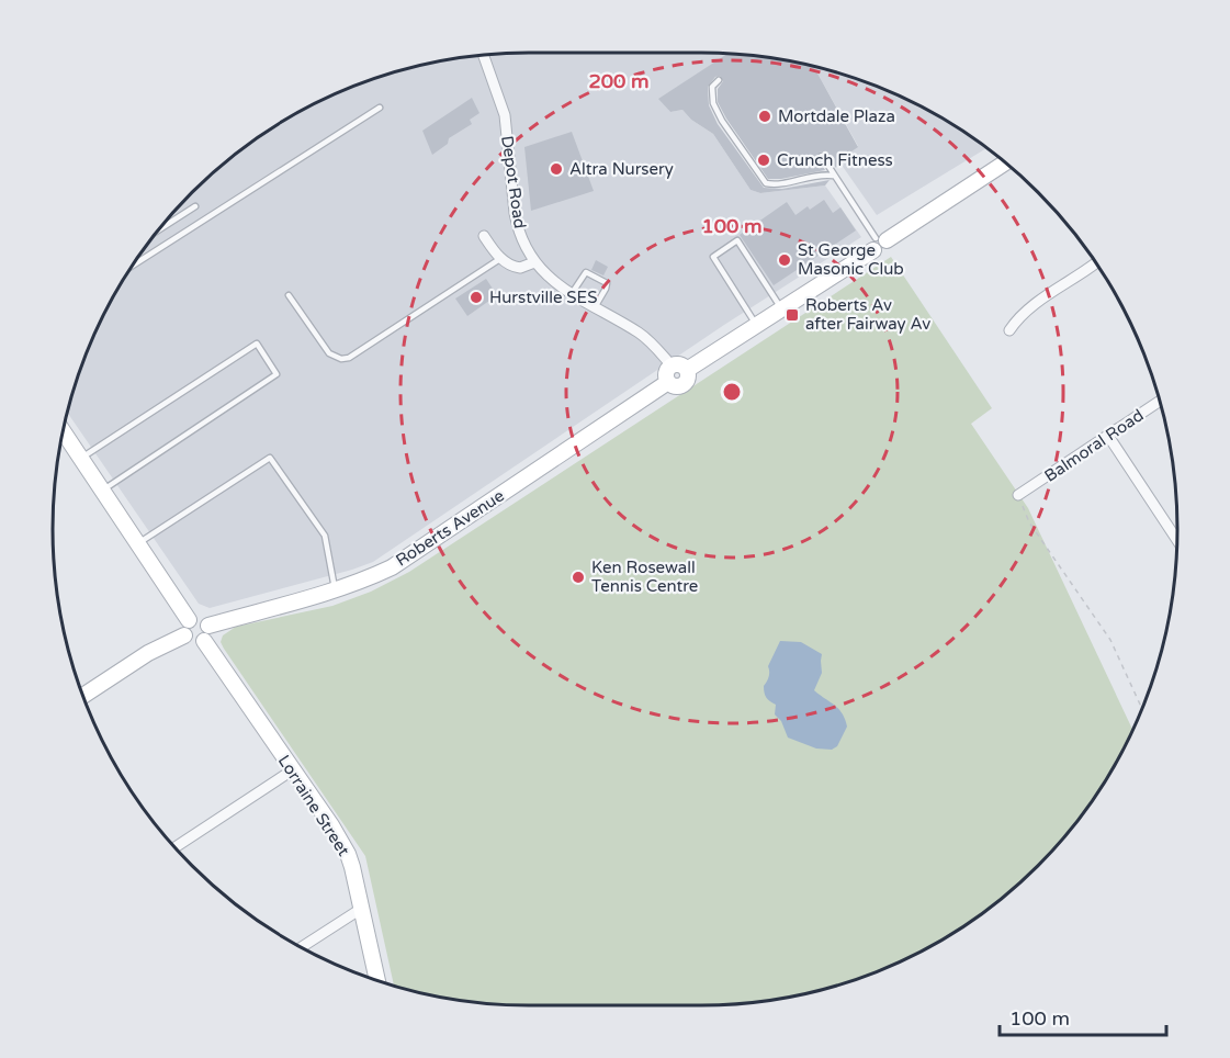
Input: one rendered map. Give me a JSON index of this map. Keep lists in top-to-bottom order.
{
  "streets": {
    "street": [
      "Depot Road",
      "Balmoral Road",
      "Roberts Avenue",
      "Lorraine Street"
    ]
  },
  "crossings": [
    ["Depot Road", "Roberts Avenue"],
    ["Roberts Avenue", "Lorraine Street"]
  ],
  "places": {
    "other": [
      "Mortdale Plaza",
      "Crunch Fitness",
      "Altra Nursery",
      "St George Masonic Club",
      "Hurstville SES",
      "Ken Rosewall Tennis Centre"
    ],
    "transit": ["Roberts Av after Fairway Av"]
  },
  "scale_bar": "100 m",
  "rings": ["200 m", "100 m"]
}
